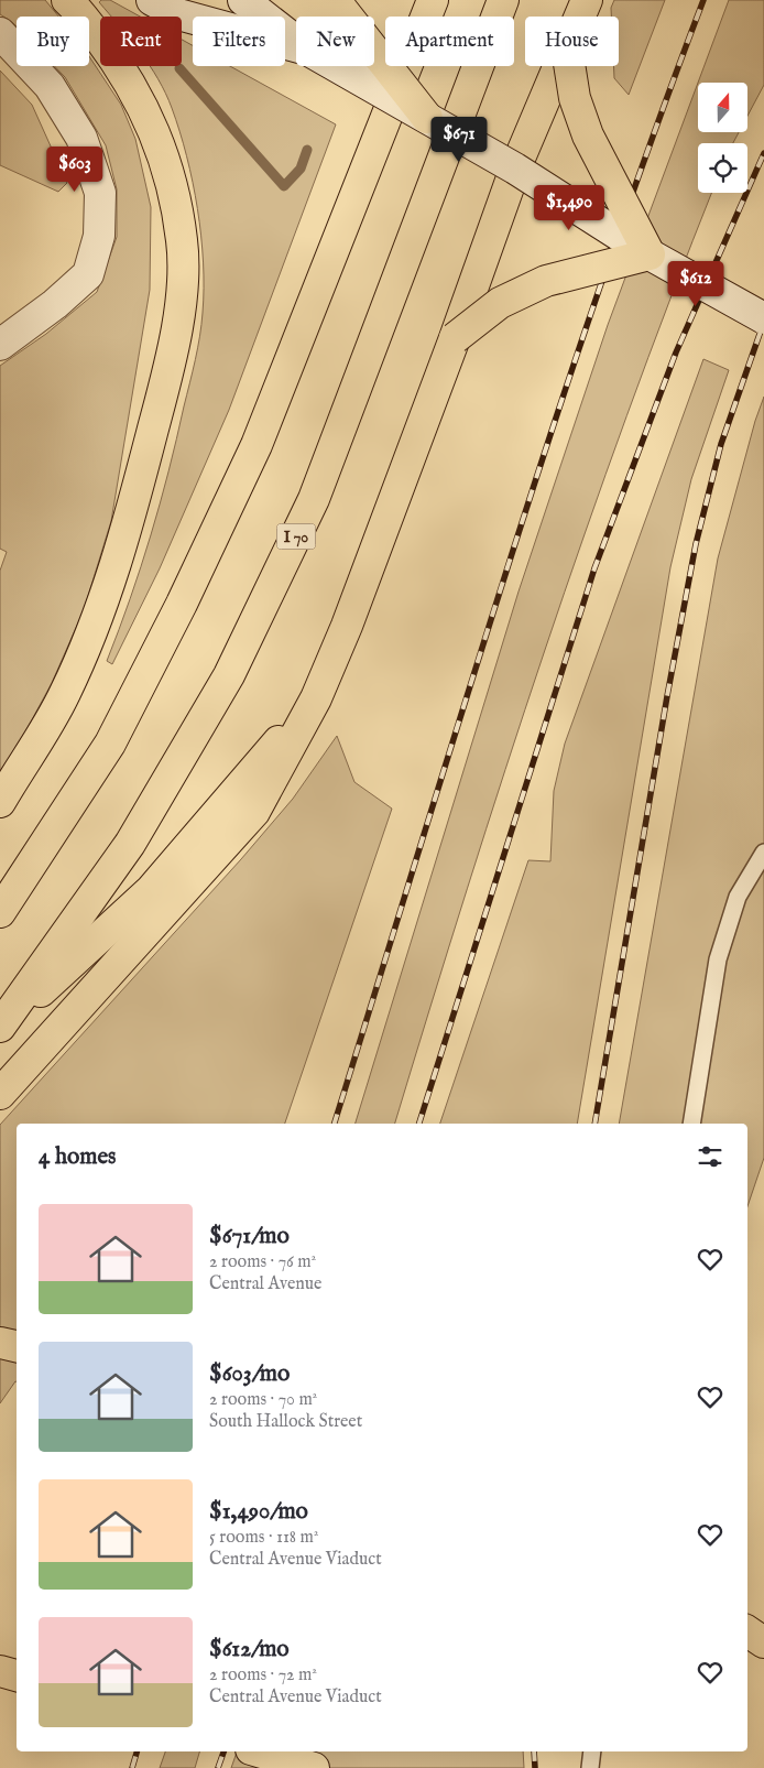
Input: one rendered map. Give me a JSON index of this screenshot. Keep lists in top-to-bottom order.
{
  "streets": {
    "highway": ["I 70"]
  },
  "north": "top",
  "page": {
    "chip": [
      "Buy",
      "Rent",
      "Filters",
      "New",
      "Apartment",
      "House"
    ],
    "price": [
      "$671",
      "$603",
      "$1,490",
      "$612"
    ],
    "heading": "4 homes",
    "list": [
      {
        "name": "$671/mo",
        "note": "2 rooms · 76 m² · Central Avenue"
      },
      {
        "name": "$603/mo",
        "note": "2 rooms · 70 m² · South Hallock Street"
      },
      {
        "name": "$1,490/mo",
        "note": "5 rooms · 118 m² · Central Avenue Viaduct"
      },
      {
        "name": "$612/mo",
        "note": "2 rooms · 72 m² · Central Avenue Viaduct"
      }
    ]
  }
}
